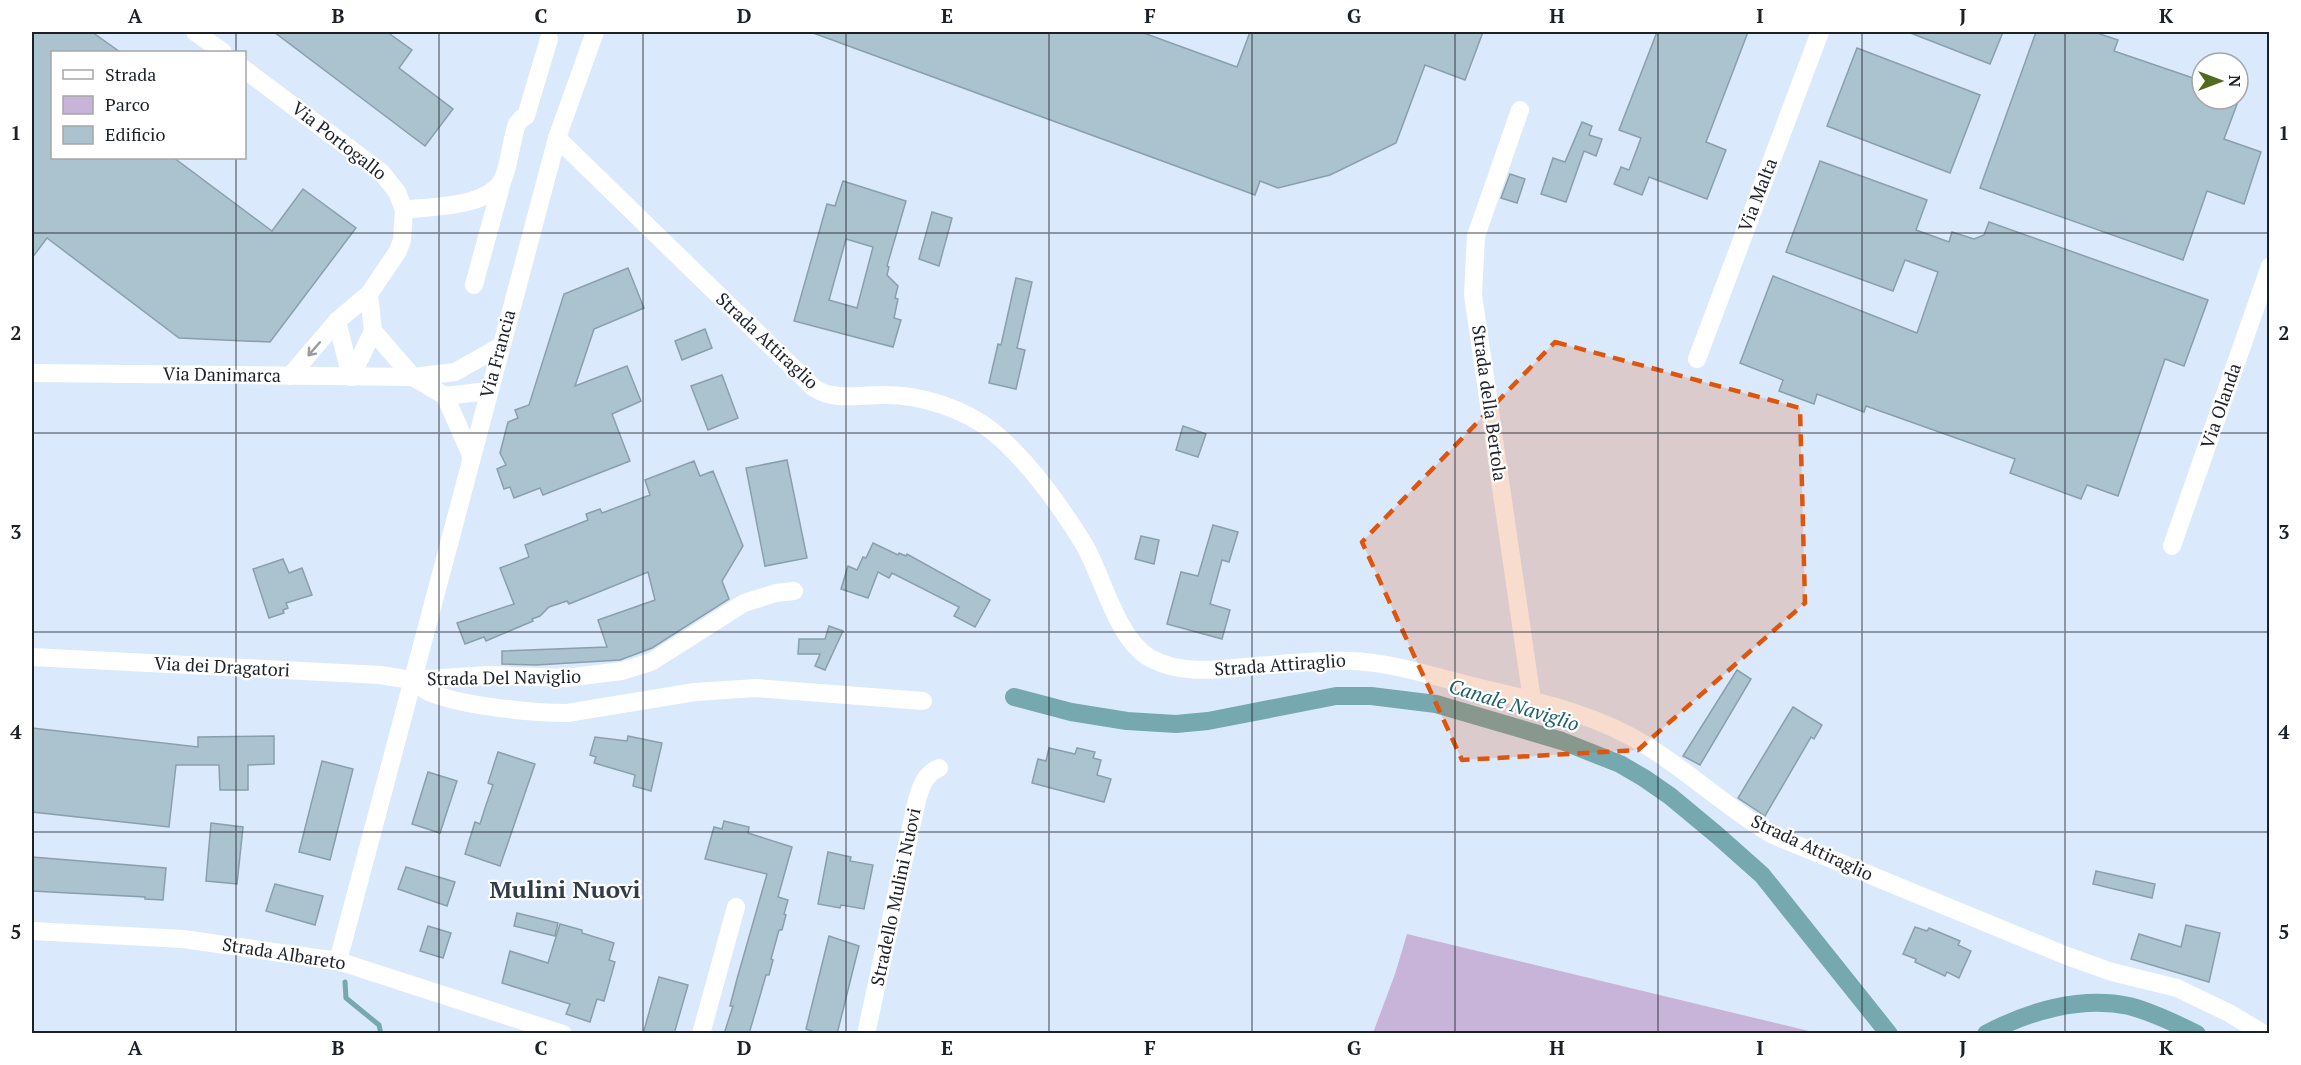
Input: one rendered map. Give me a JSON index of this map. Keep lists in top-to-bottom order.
{
  "streets": {
    "street": [
      "Via Portogallo",
      "Via Malta",
      "Strada Attiraglio",
      "Via Francia",
      "Via Danimarca",
      "Strada della Bertola",
      "Via Olanda",
      "Via dei Dragatori",
      "Strada Del Naviglio",
      "Stradello Mulini Nuovi",
      "Strada Albareto"
    ]
  },
  "crossings": [
    ["Strada Attiraglio", "Via Francia"],
    ["Strada Attiraglio", "Strada della Bertola"],
    ["Via Francia", "Via Danimarca"],
    ["Via Francia", "Via dei Dragatori"],
    ["Via Francia", "Strada Del Naviglio"],
    ["Via dei Dragatori", "Strada Del Naviglio"],
    ["Strada Del Naviglio", "Strada Albareto"]
  ],
  "districts": ["Mulini Nuovi"],
  "water": ["Canale Naviglio"],
  "legend": ["Strada", "Parco", "Edificio"],
  "north": "right",
  "grid": {
    "columns": [
      "A",
      "B",
      "C",
      "D",
      "E",
      "F",
      "G",
      "H",
      "I",
      "J",
      "K"
    ],
    "rows": [
      "1",
      "2",
      "3",
      "4",
      "5"
    ]
  }
}
